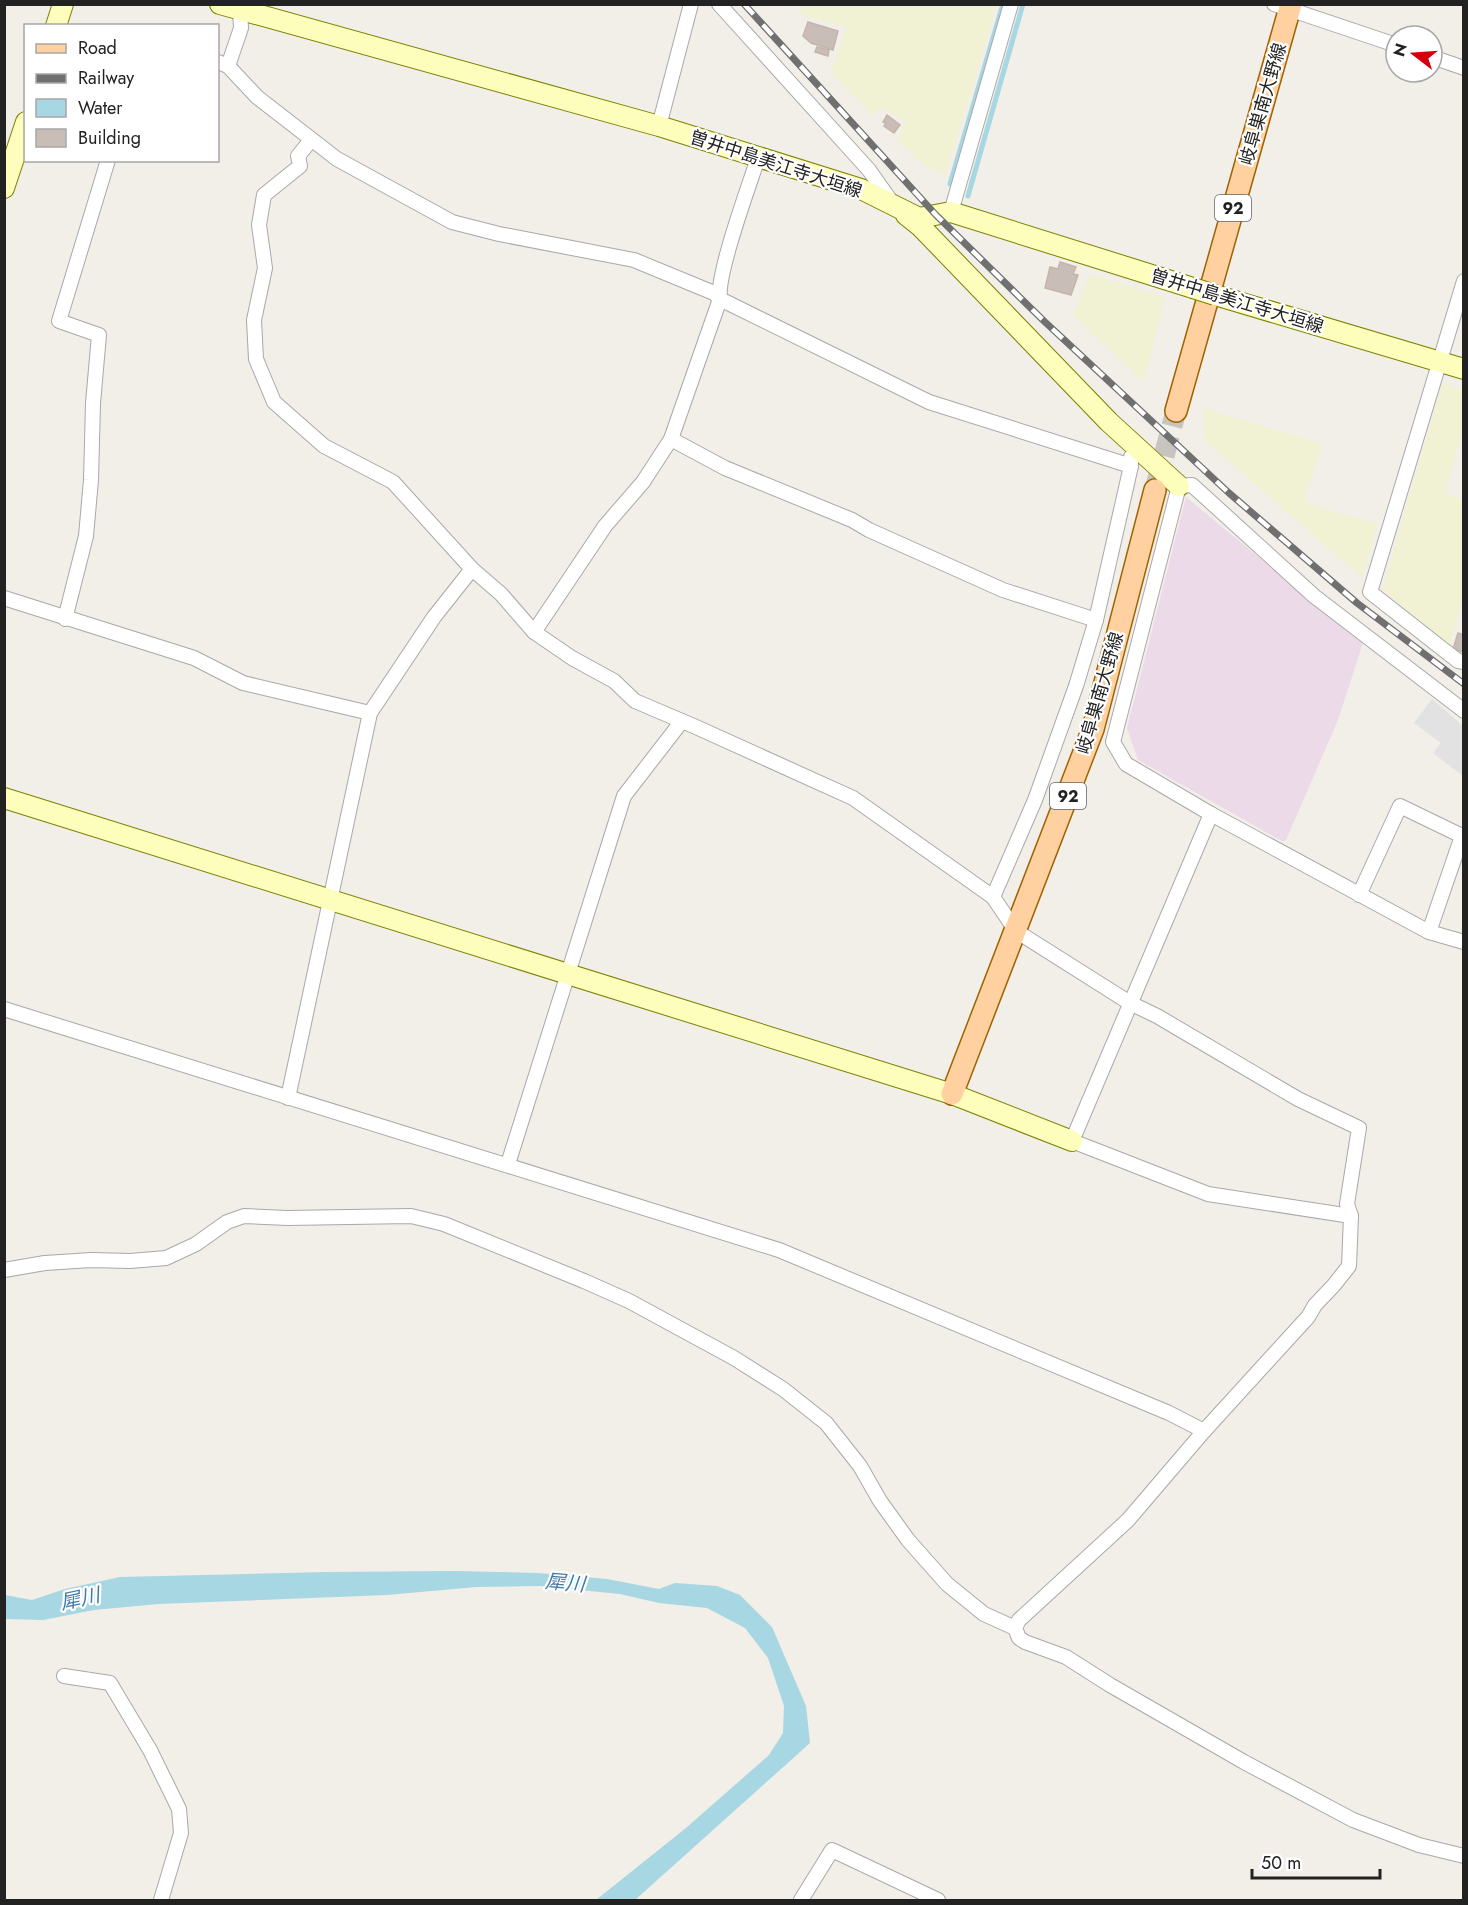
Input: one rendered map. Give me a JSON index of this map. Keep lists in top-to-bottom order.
{
  "streets": {
    "main road": ["岐阜巣南大野線", "92"],
    "street": ["曽井中島美江寺大垣線"]
  },
  "water": ["犀川"],
  "legend": [
    "Road",
    "Railway",
    "Water",
    "Building"
  ],
  "scale_bar": "50 m",
  "north": "left"
}
